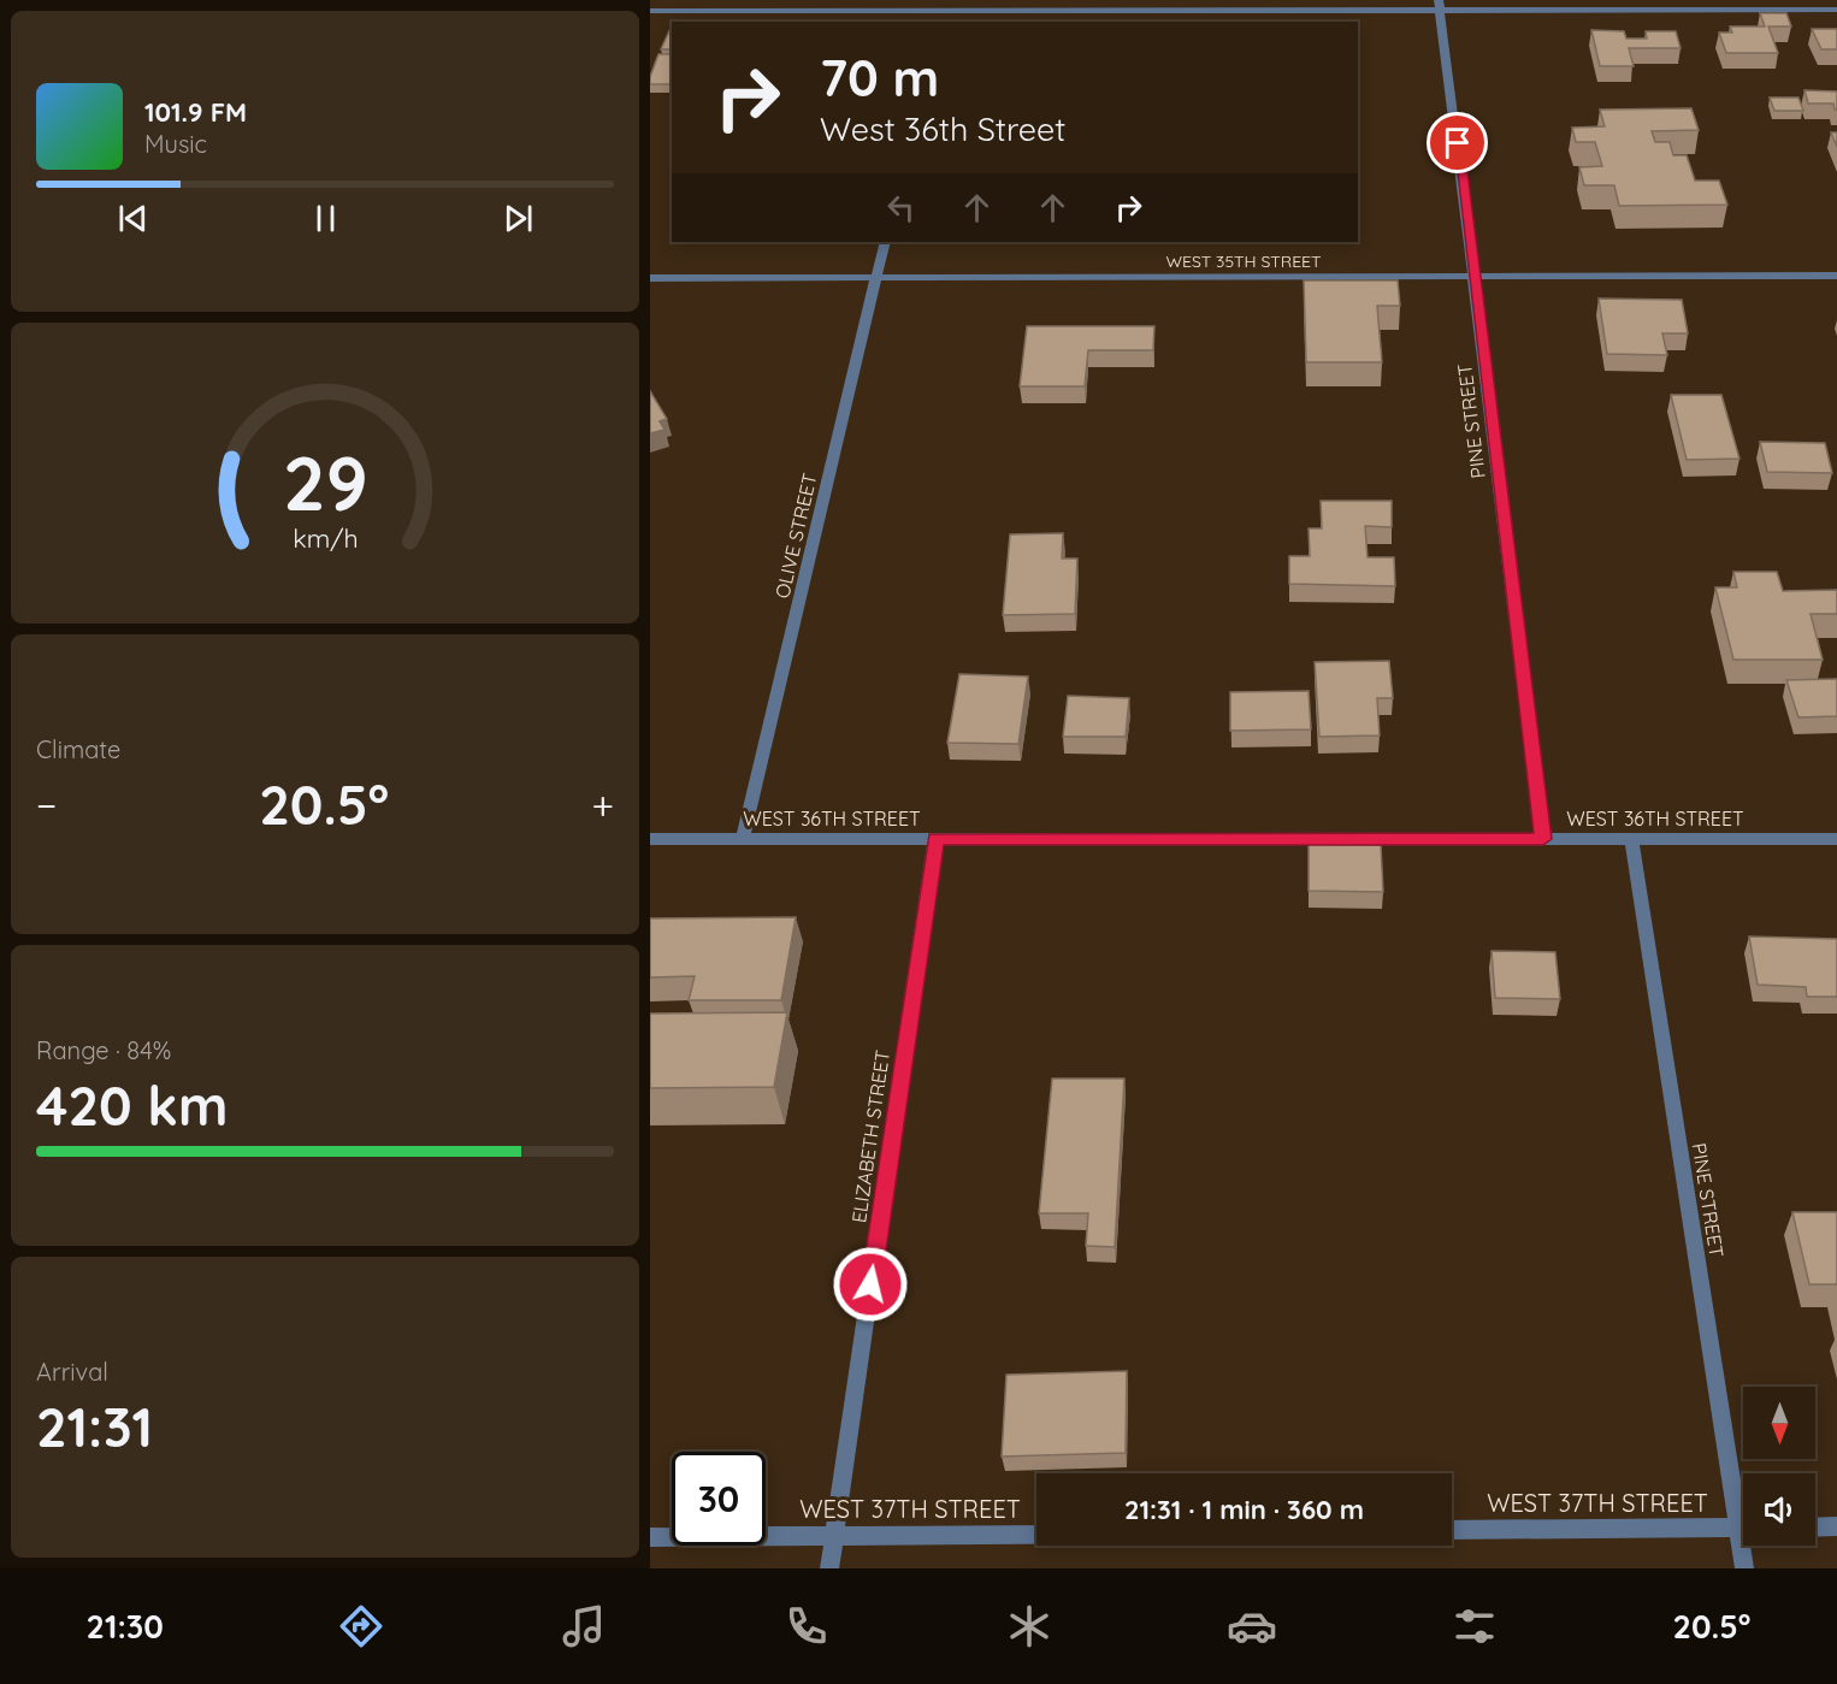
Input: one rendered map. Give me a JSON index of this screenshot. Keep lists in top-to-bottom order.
{
  "streets": {
    "street": [
      "WEST 35TH STREET",
      "PINE STREET",
      "OLIVE STREET",
      "WEST 36TH STREET",
      "ELIZABETH STREET",
      "WEST 37TH STREET"
    ]
  },
  "crossings": [
    ["WEST 35TH STREET", "PINE STREET"],
    ["WEST 35TH STREET", "OLIVE STREET"],
    ["PINE STREET", "WEST 36TH STREET"],
    ["OLIVE STREET", "WEST 36TH STREET"],
    ["WEST 36TH STREET", "ELIZABETH STREET"],
    ["ELIZABETH STREET", "WEST 37TH STREET"]
  ],
  "north": "bottom",
  "page": {
    "turn": ["70 m", "West 36th Street"],
    "song": ["101.9 FM", "Music"],
    "tile": [
      "Climate",
      ["Range · 84%", "420 km"],
      ["Arrival", "21:31"]
    ],
    "heat": ["−", "20.5°", "+"],
    "limit": "30",
    "trip": "21:31 · 1 min · 360 m",
    "tabs": ["21:30", "20.5°"],
    "gauge": ["29", "km/h"]
  }
}
